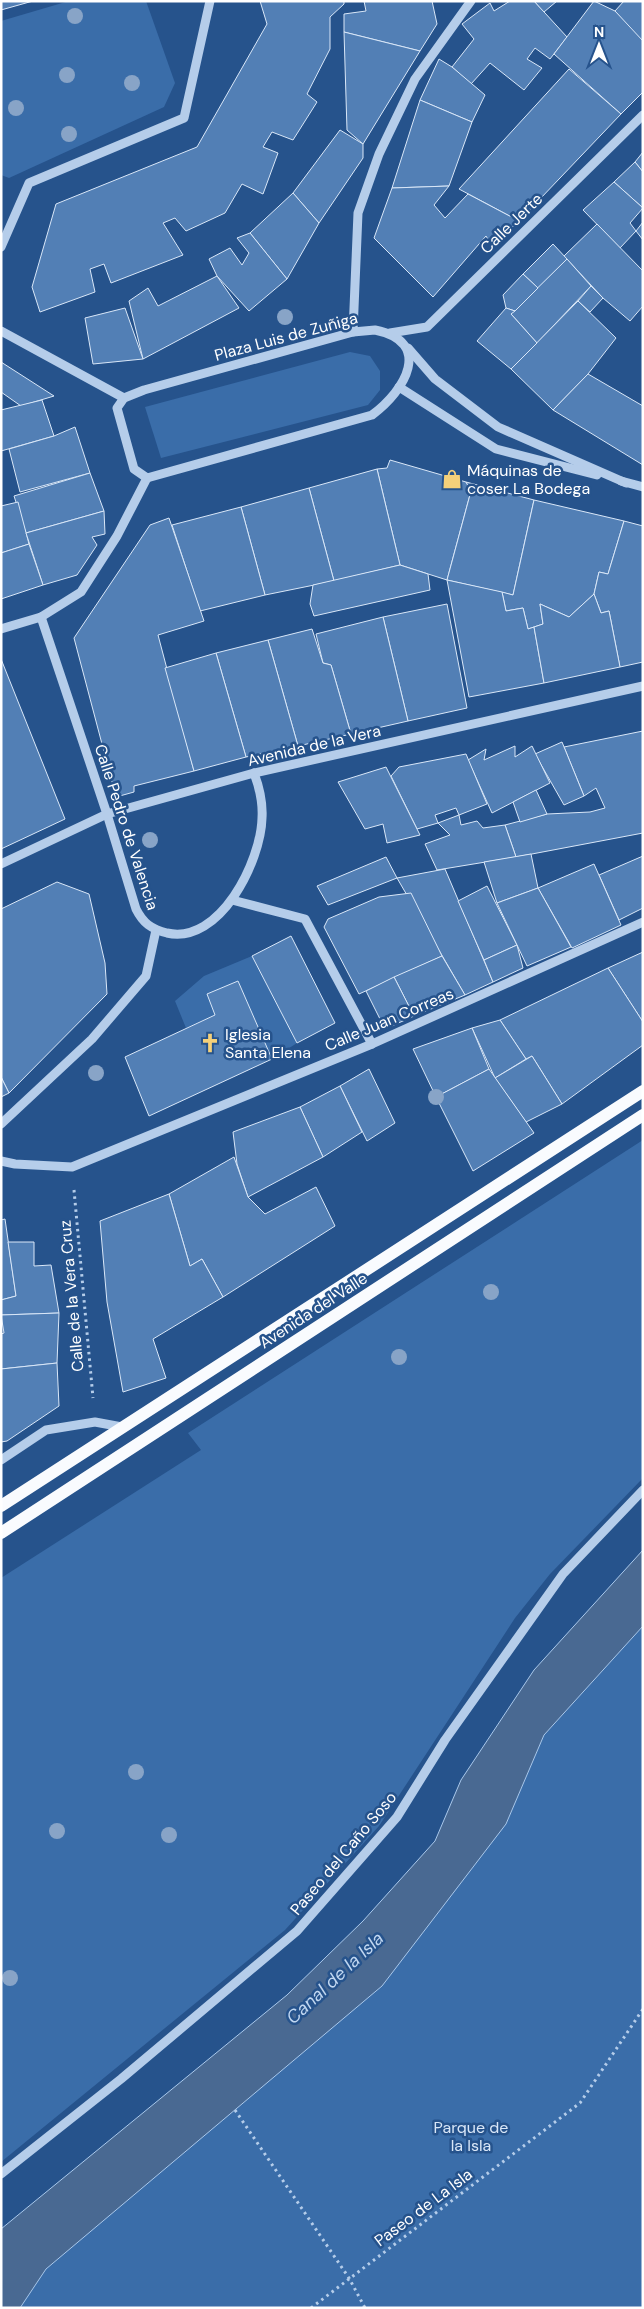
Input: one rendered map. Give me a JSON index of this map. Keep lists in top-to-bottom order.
{
  "streets": {
    "main road": ["Avenida del Valle"],
    "street": [
      "Calle Jerte",
      "Plaza Luis de Zuñiga",
      "Avenida de la Vera",
      "Calle Pedro de Valencia",
      "Calle Juan Correas",
      "Paseo del Caño Soso"
    ],
    "path": ["Calle de la Vera Cruz", "Paseo de La Isla"]
  },
  "crossings": [
    ["Calle Jerte", "Plaza Luis de Zuñiga"],
    ["Avenida de la Vera", "Calle Pedro de Valencia"],
    ["Calle Juan Correas", "Calle de la Vera Cruz"]
  ],
  "water": ["Canal de la Isla"],
  "parks": ["Parque de la Isla"],
  "places": {
    "shop": ["Máquinas de coser La Bodega"],
    "church": ["Iglesia Santa Elena"]
  },
  "north": "top"
}
